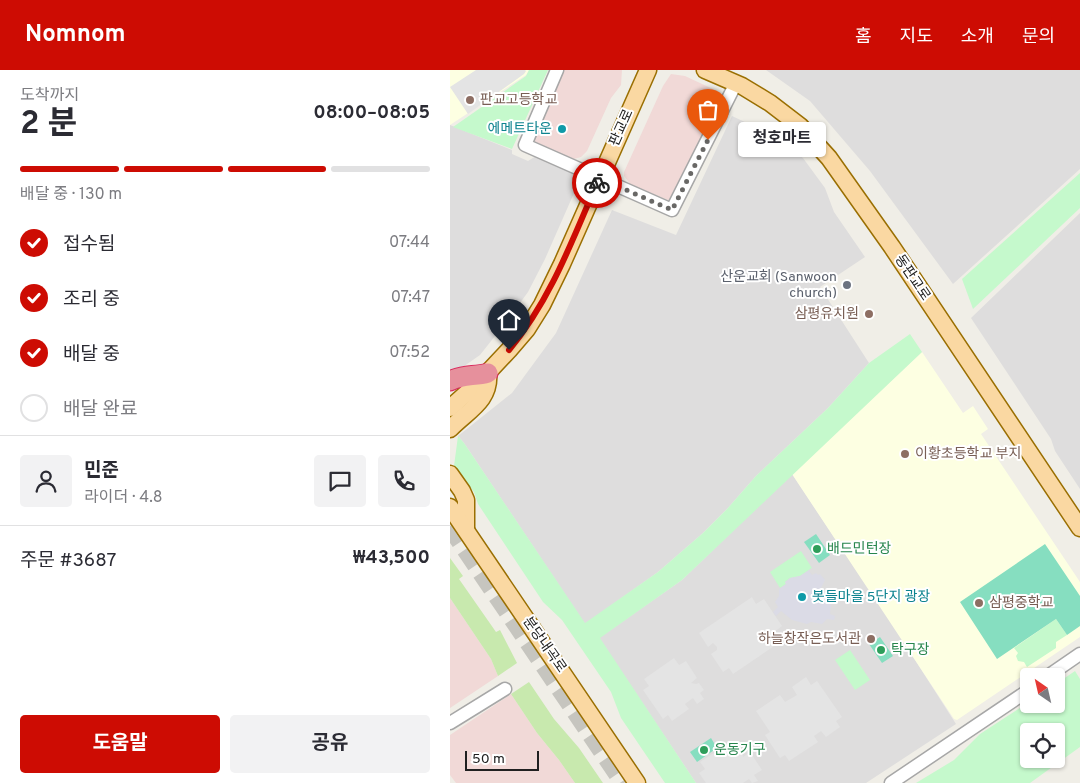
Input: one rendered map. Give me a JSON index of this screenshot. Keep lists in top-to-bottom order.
{
  "streets": {
    "main road": ["판교로", "동판교로", "분당내곡로"]
  },
  "places": [
    "판교고등학교",
    "에메트타운",
    "청호마트",
    "산운교회 (Sanwoon church)",
    "삼평유치원",
    "이황초등학교 부지",
    "배드민턴장",
    "봇들마을 5단지 광장",
    "삼평중학교",
    "하늘창작은도서관",
    "탁구장",
    "운동기구"
  ],
  "scale_bar": "50 m",
  "north": "top left",
  "page": {
    "header": "Nomnom",
    "nav": [
      "홈",
      "지도",
      "소개",
      "문의"
    ],
    "heading": ["2 분", "도착까지", "08:00–08:05"],
    "panel": [
      "민준",
      "라이더 · 4.8",
      "주문 #3687",
      "₩43,500"
    ],
    "bubble": "청호마트",
    "bar": "배달 중 · 130 m",
    "list": [
      ["접수됨", "07:44"],
      ["조리 중", "07:47"],
      ["배달 중", "07:52"],
      "배달 완료"
    ],
    "buttons": ["도움말", "공유"],
    "scale": "50 m"
  }
}
